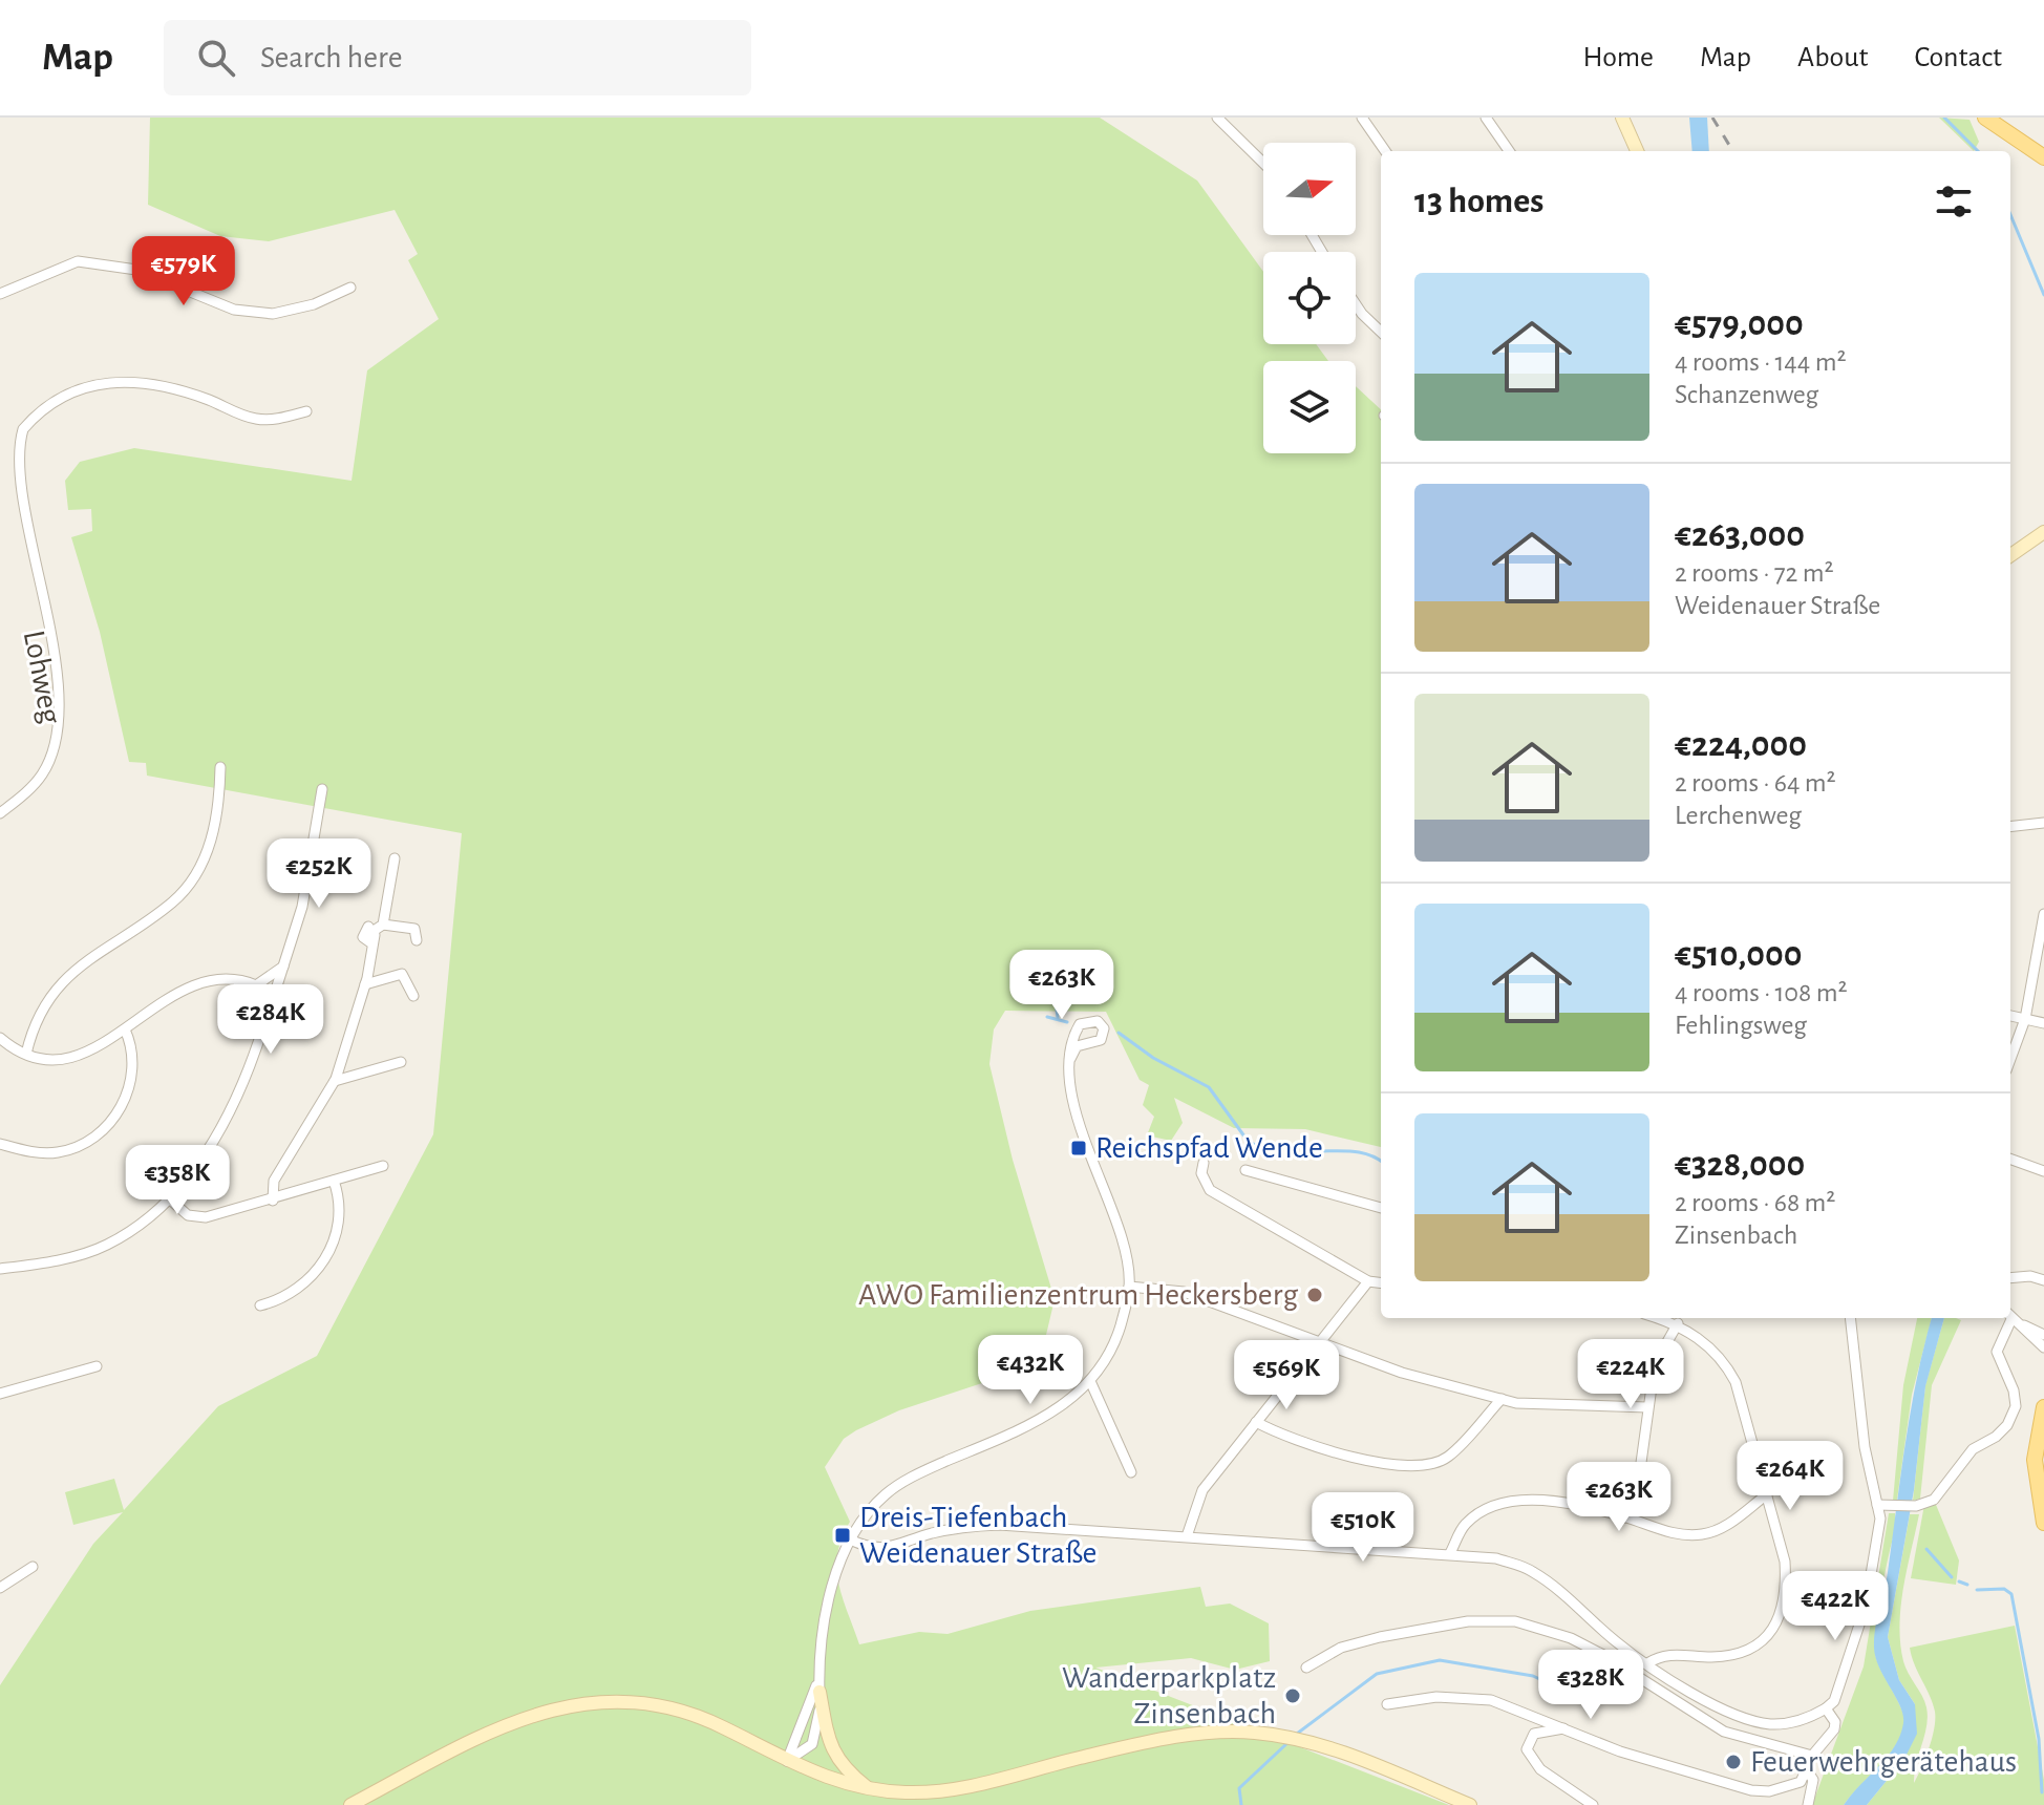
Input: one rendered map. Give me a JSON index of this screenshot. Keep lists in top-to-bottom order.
{
  "streets": {
    "street": ["Lohweg"]
  },
  "places": {
    "transit": ["Reichspfad Wende", "Dreis-Tiefenbach Weidenauer Straße"],
    "other": ["AWO Familienzentrum Heckersberg", "Wanderparkplatz Zinsenbach", "Feuerwehrgerätehaus"]
  },
  "north": "right",
  "page": {
    "header": "Map",
    "search": "Search here",
    "nav": [
      "Home",
      "Map",
      "About",
      "Contact"
    ],
    "heading": "13 homes",
    "price": [
      "€579K",
      "€252K",
      "€263K",
      "€284K",
      "€358K",
      "€432K",
      "€224K",
      "€569K",
      "€264K",
      "€263K",
      "€510K",
      "€422K",
      "€328K"
    ],
    "list": [
      {
        "name": "€579,000",
        "note": "4 rooms · 144 m² · Schanzenweg"
      },
      {
        "name": "€263,000",
        "note": "2 rooms · 72 m² · Weidenauer Straße"
      },
      {
        "name": "€224,000",
        "note": "2 rooms · 64 m² · Lerchenweg"
      },
      {
        "name": "€510,000",
        "note": "4 rooms · 108 m² · Fehlingsweg"
      },
      {
        "name": "€328,000",
        "note": "2 rooms · 68 m² · Zinsenbach"
      }
    ]
  }
}
